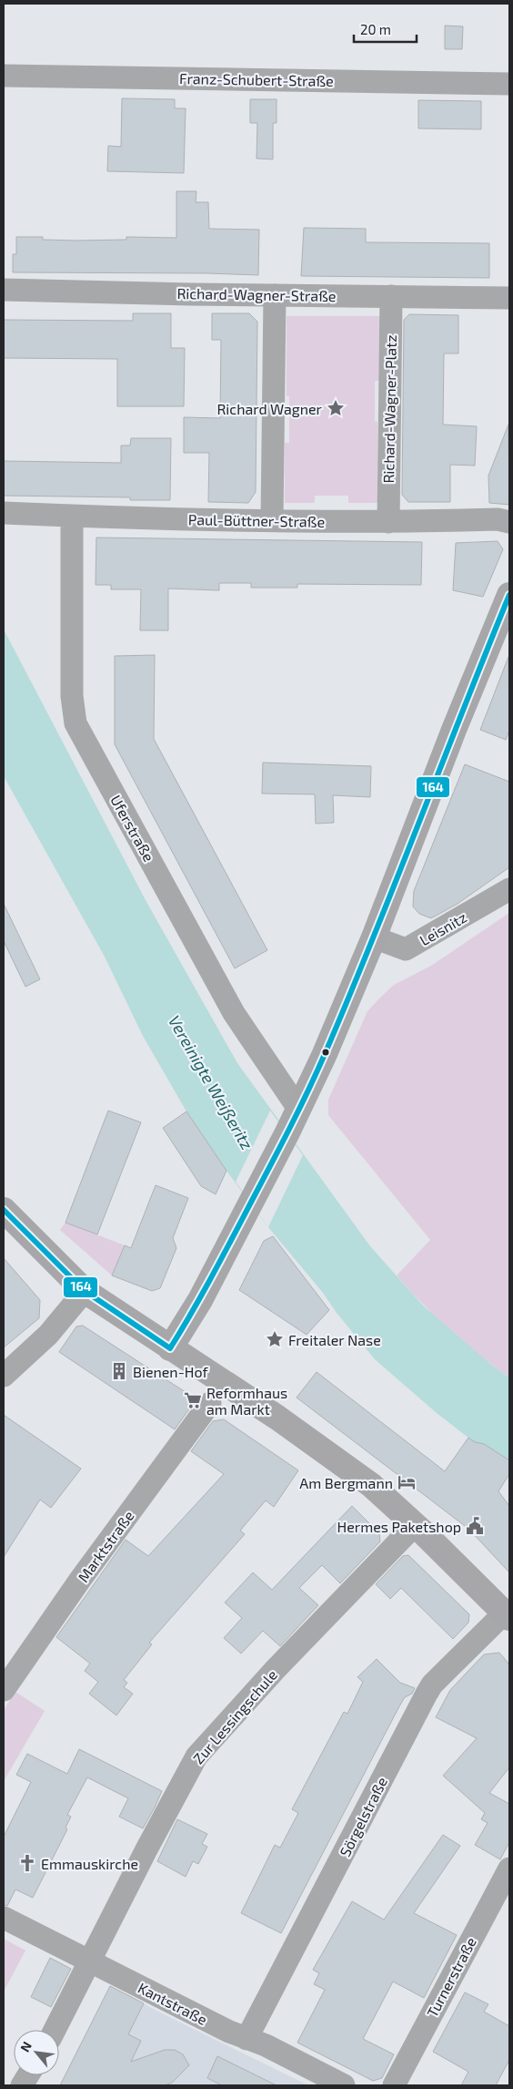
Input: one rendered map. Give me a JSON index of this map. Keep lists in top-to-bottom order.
{
  "streets": {
    "street": [
      "Franz-Schubert-Straße",
      "Richard-Wagner-Straße",
      "Richard-Wagner-Platz",
      "Paul-Büttner-Straße",
      "Uferstraße",
      "Leisnitz",
      "Marktstraße",
      "Zur Lessingschule",
      "Sörgelstraße",
      "Turnerstraße",
      "Kantstraße"
    ]
  },
  "crossings": [
    ["Richard-Wagner-Straße", "Richard-Wagner-Platz"],
    ["Richard-Wagner-Platz", "Paul-Büttner-Straße"],
    ["Paul-Büttner-Straße", "Uferstraße"],
    ["Zur Lessingschule", "Kantstraße"],
    ["Sörgelstraße", "Kantstraße"]
  ],
  "water": ["Vereinigte Weißeritz"],
  "places": {
    "place": ["Richard Wagner", "Freitaler Nase"],
    "building": ["Bienen-Hof"],
    "supermarket": ["Reformhaus am Markt"],
    "hotel": ["Am Bergmann"],
    "public building": ["Hermes Paketshop"],
    "church": ["Emmauskirche"]
  },
  "lines": ["transit line 164"],
  "scale_bar": "20 m",
  "north": "top left"
}
